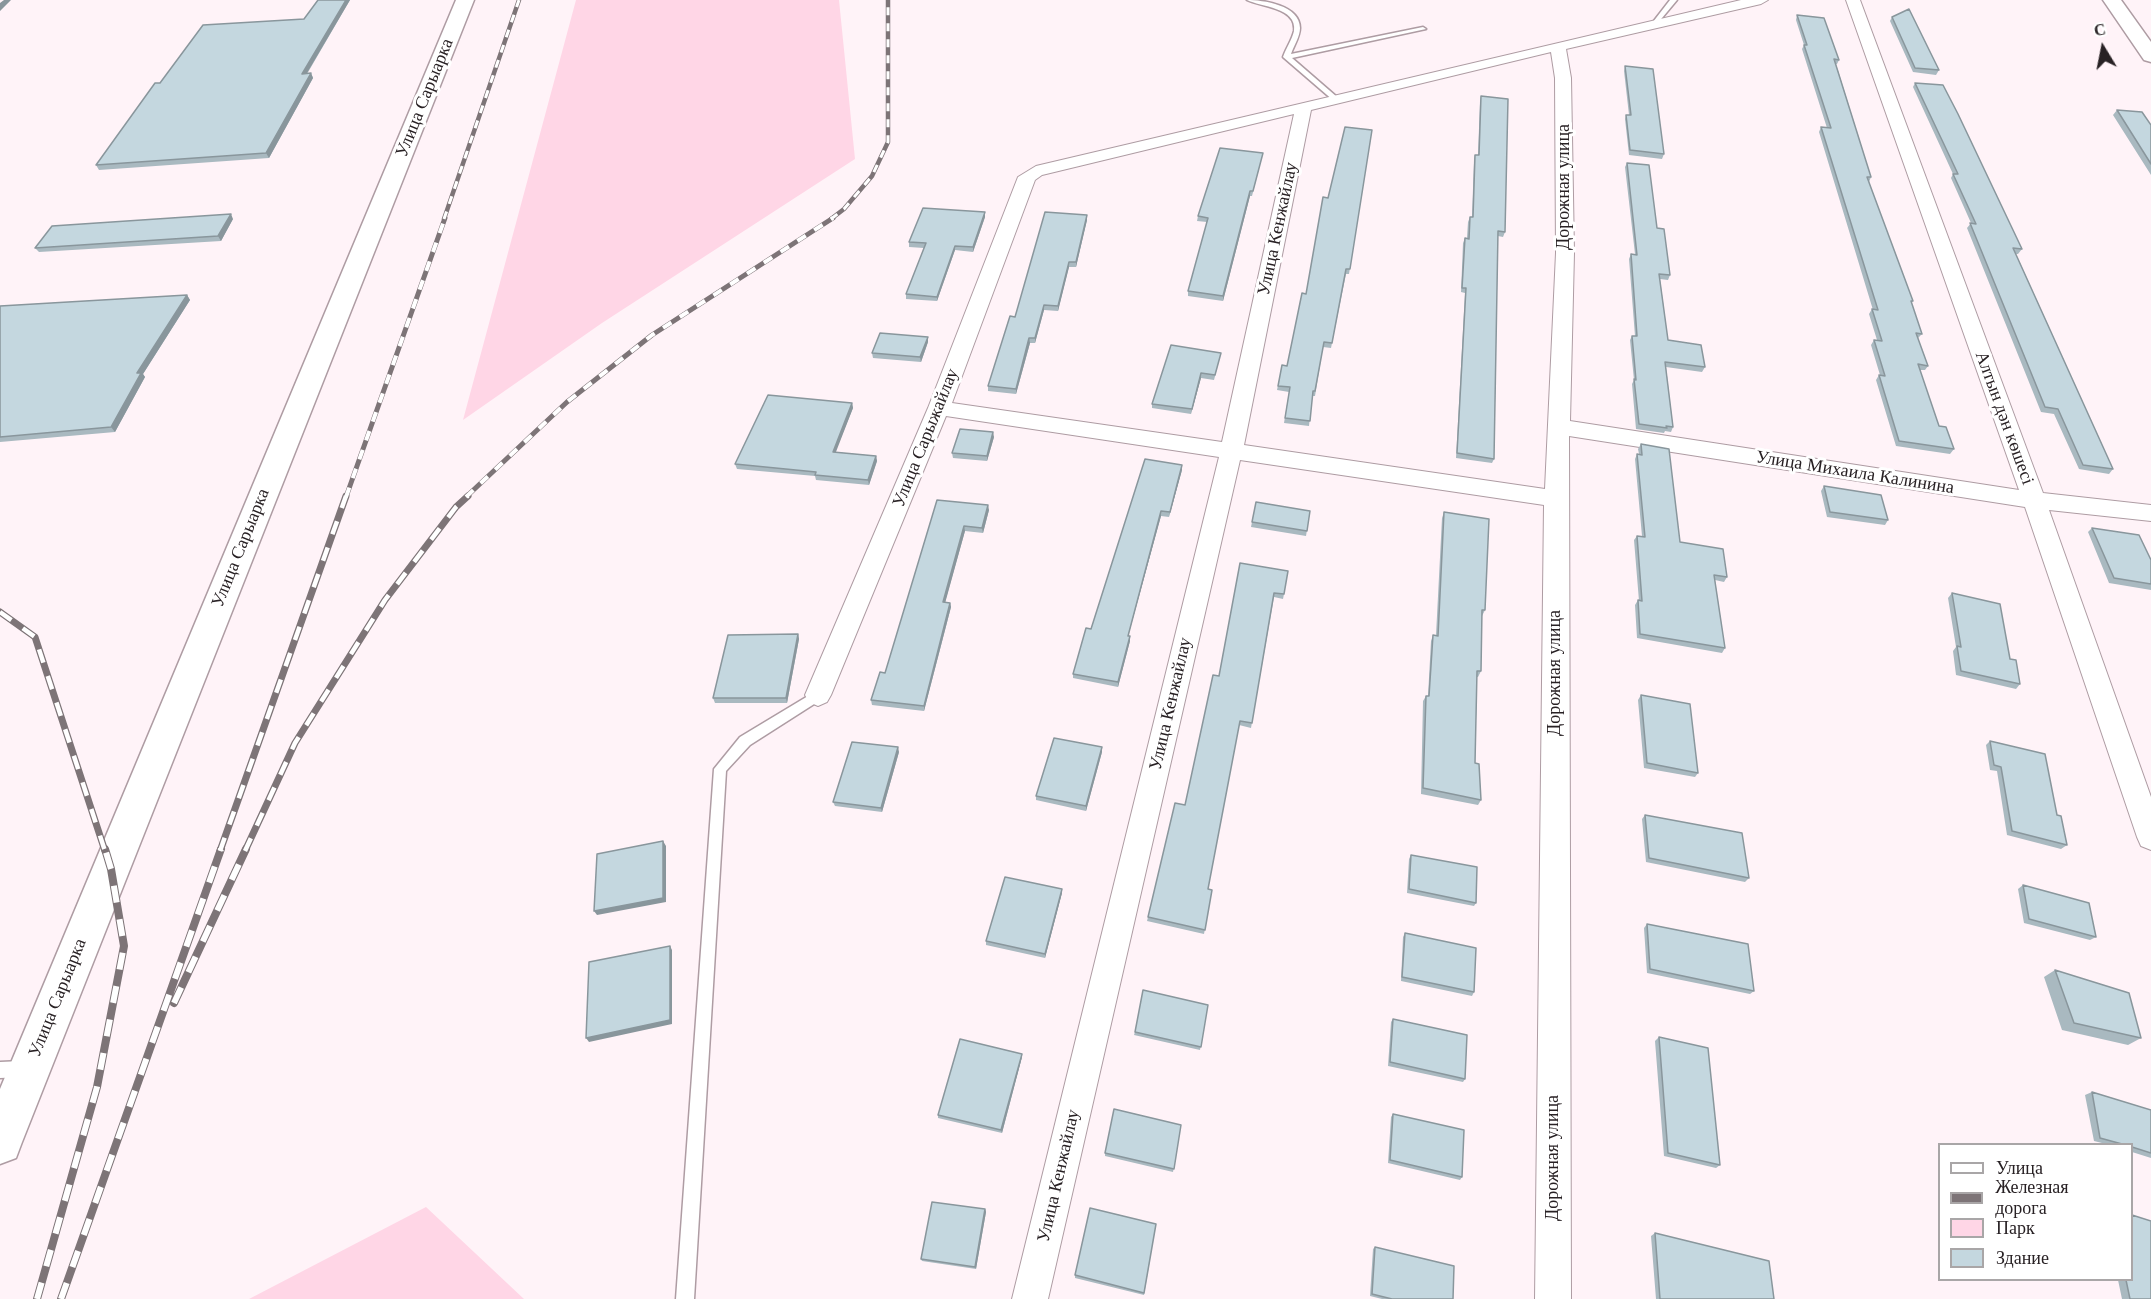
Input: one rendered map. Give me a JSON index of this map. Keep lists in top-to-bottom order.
{
  "streets": {
    "main road": ["Улица Сарыарка"],
    "street": [
      "Дорожная улица",
      "Улица Кенжайлау",
      "Алтын дән көшесі",
      "Улица Сарыжайлау",
      "Улица Михаила Калинина"
    ]
  },
  "crossings": [
    ["Дорожная улица", "Улица Михаила Калинина"],
    ["Улица Кенжайлау", "Улица Сарыжайлау"],
    ["Алтын дән көшесі", "Улица Михаила Калинина"]
  ],
  "legend": [
    "Улица",
    "Железная дорога",
    "Парк",
    "Здание"
  ],
  "north": "top"
}
